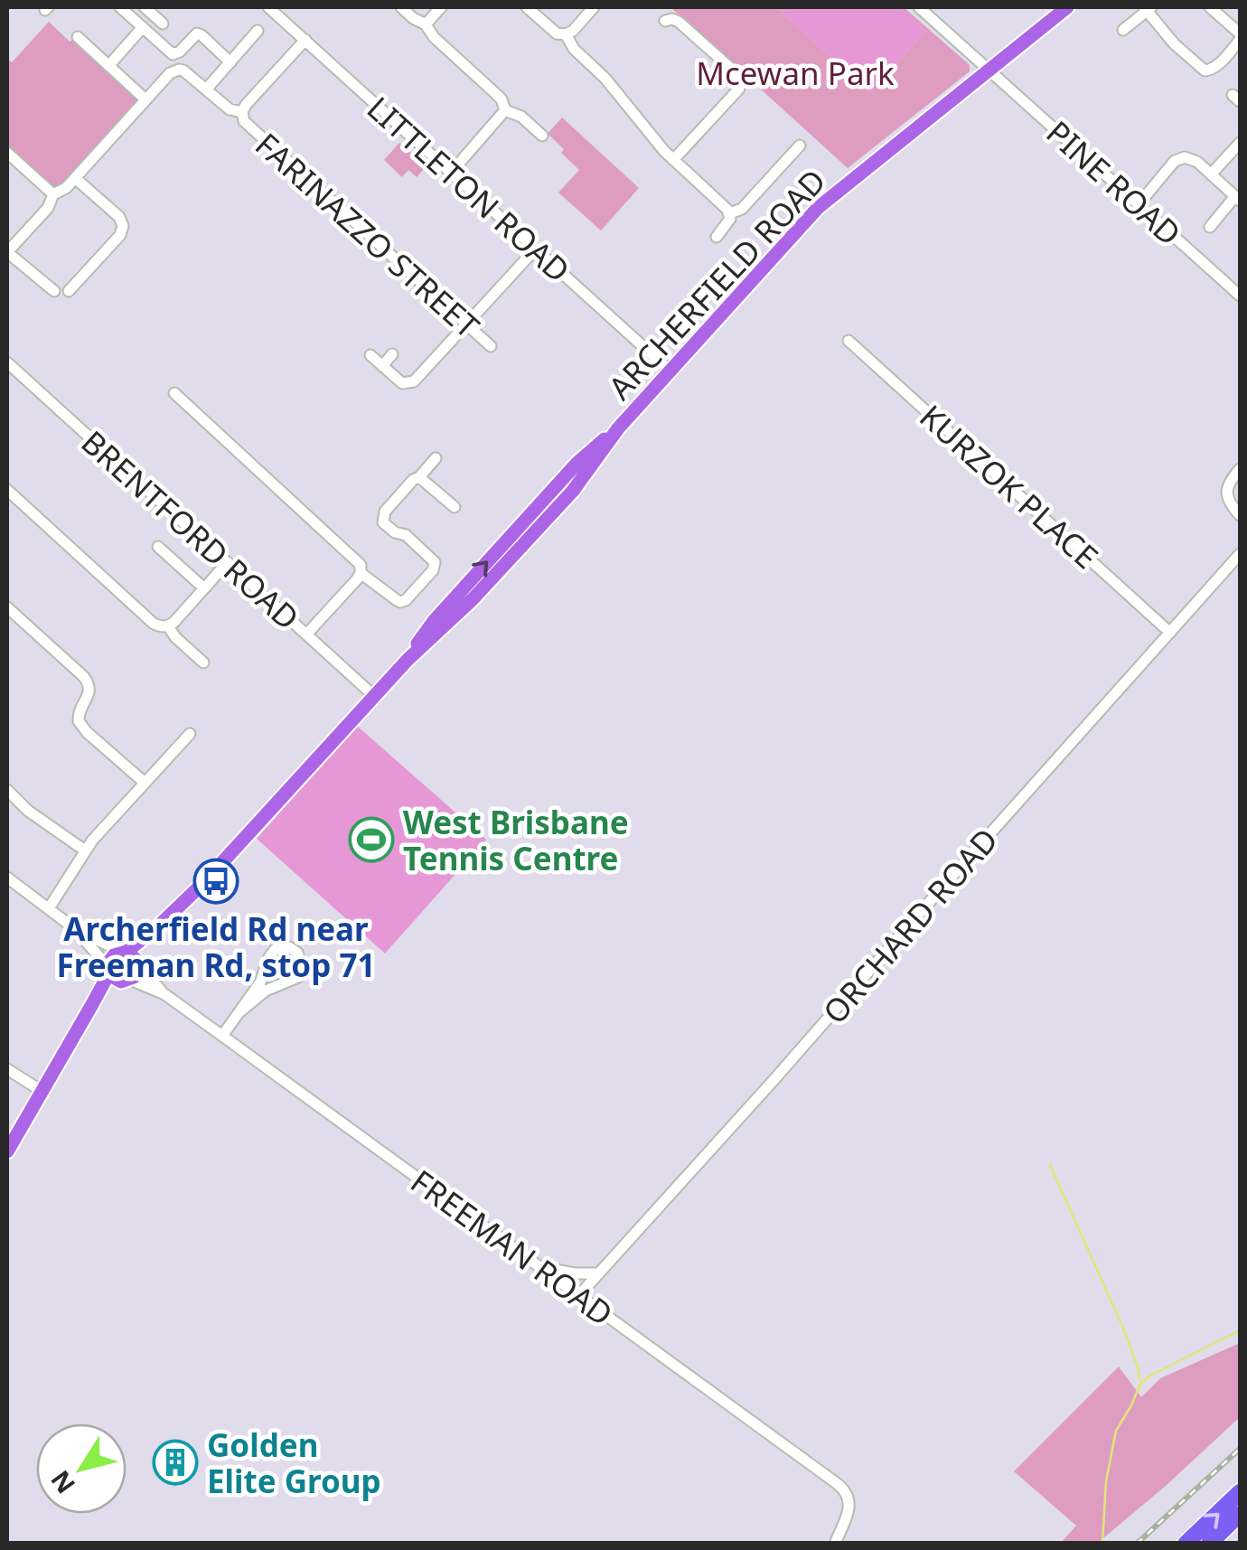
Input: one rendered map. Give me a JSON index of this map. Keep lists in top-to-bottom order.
{
  "streets": {
    "main road": ["ARCHERFIELD ROAD"],
    "street": [
      "PINE ROAD",
      "LITTLETON ROAD",
      "FARINAZZO STREET",
      "KURZOK PLACE",
      "BRENTFORD ROAD",
      "ORCHARD ROAD",
      "FREEMAN ROAD"
    ]
  },
  "crossings": [
    ["PINE ROAD", "ARCHERFIELD ROAD"],
    ["LITTLETON ROAD", "FARINAZZO STREET"],
    ["LITTLETON ROAD", "ARCHERFIELD ROAD"],
    ["ARCHERFIELD ROAD", "BRENTFORD ROAD"],
    ["ARCHERFIELD ROAD", "FREEMAN ROAD"],
    ["KURZOK PLACE", "ORCHARD ROAD"],
    ["ORCHARD ROAD", "FREEMAN ROAD"]
  ],
  "parks": ["Mcewan Park"],
  "places": {
    "sports": ["West Brisbane Tennis Centre"],
    "bus stop": ["Archerfield Rd near Freeman Rd, stop 71"],
    "building": ["Golden Elite Group"]
  },
  "north": "bottom left"
}
